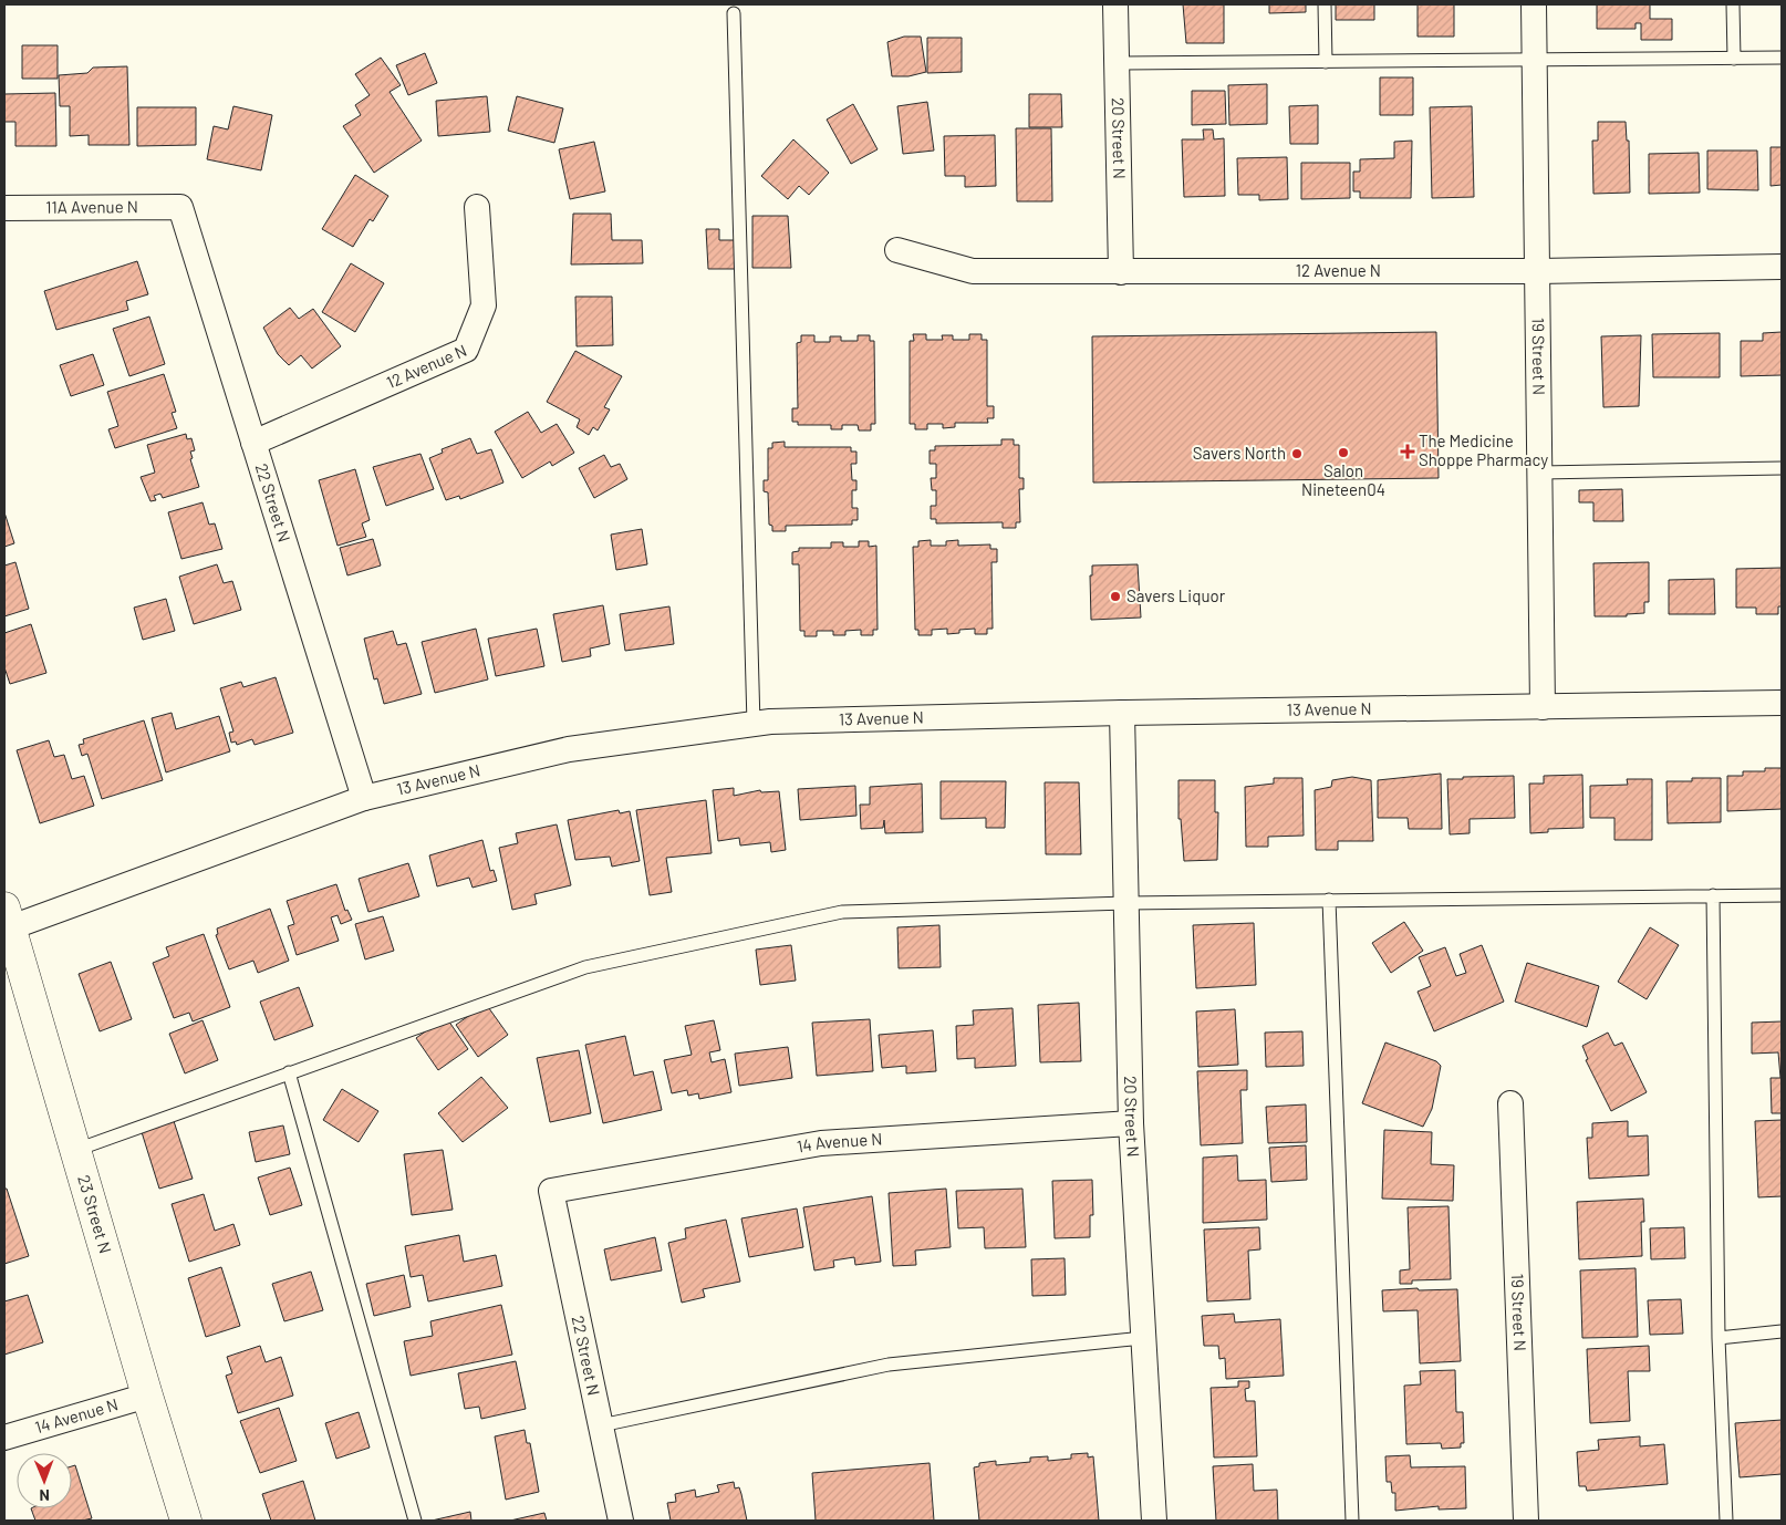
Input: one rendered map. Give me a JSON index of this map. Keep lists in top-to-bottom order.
{
  "streets": {
    "street": [
      "20 Street N",
      "11A Avenue N",
      "12 Avenue N",
      "19 Street N",
      "22 Street N",
      "13 Avenue N",
      "14 Avenue N",
      "23 Street N"
    ]
  },
  "crossings": [
    ["20 Street N", "12 Avenue N"],
    ["20 Street N", "13 Avenue N"],
    ["20 Street N", "14 Avenue N"],
    ["11A Avenue N", "22 Street N"],
    ["12 Avenue N", "19 Street N"],
    ["12 Avenue N", "22 Street N"],
    ["19 Street N", "13 Avenue N"],
    ["22 Street N", "13 Avenue N"],
    ["22 Street N", "14 Avenue N"],
    ["13 Avenue N", "23 Street N"],
    ["14 Avenue N", "23 Street N"]
  ],
  "places": {
    "health": ["The Medicine Shoppe Pharmacy"],
    "other": ["Salon Nineteen04", "Savers North", "Savers Liquor"]
  },
  "north": "bottom"
}
